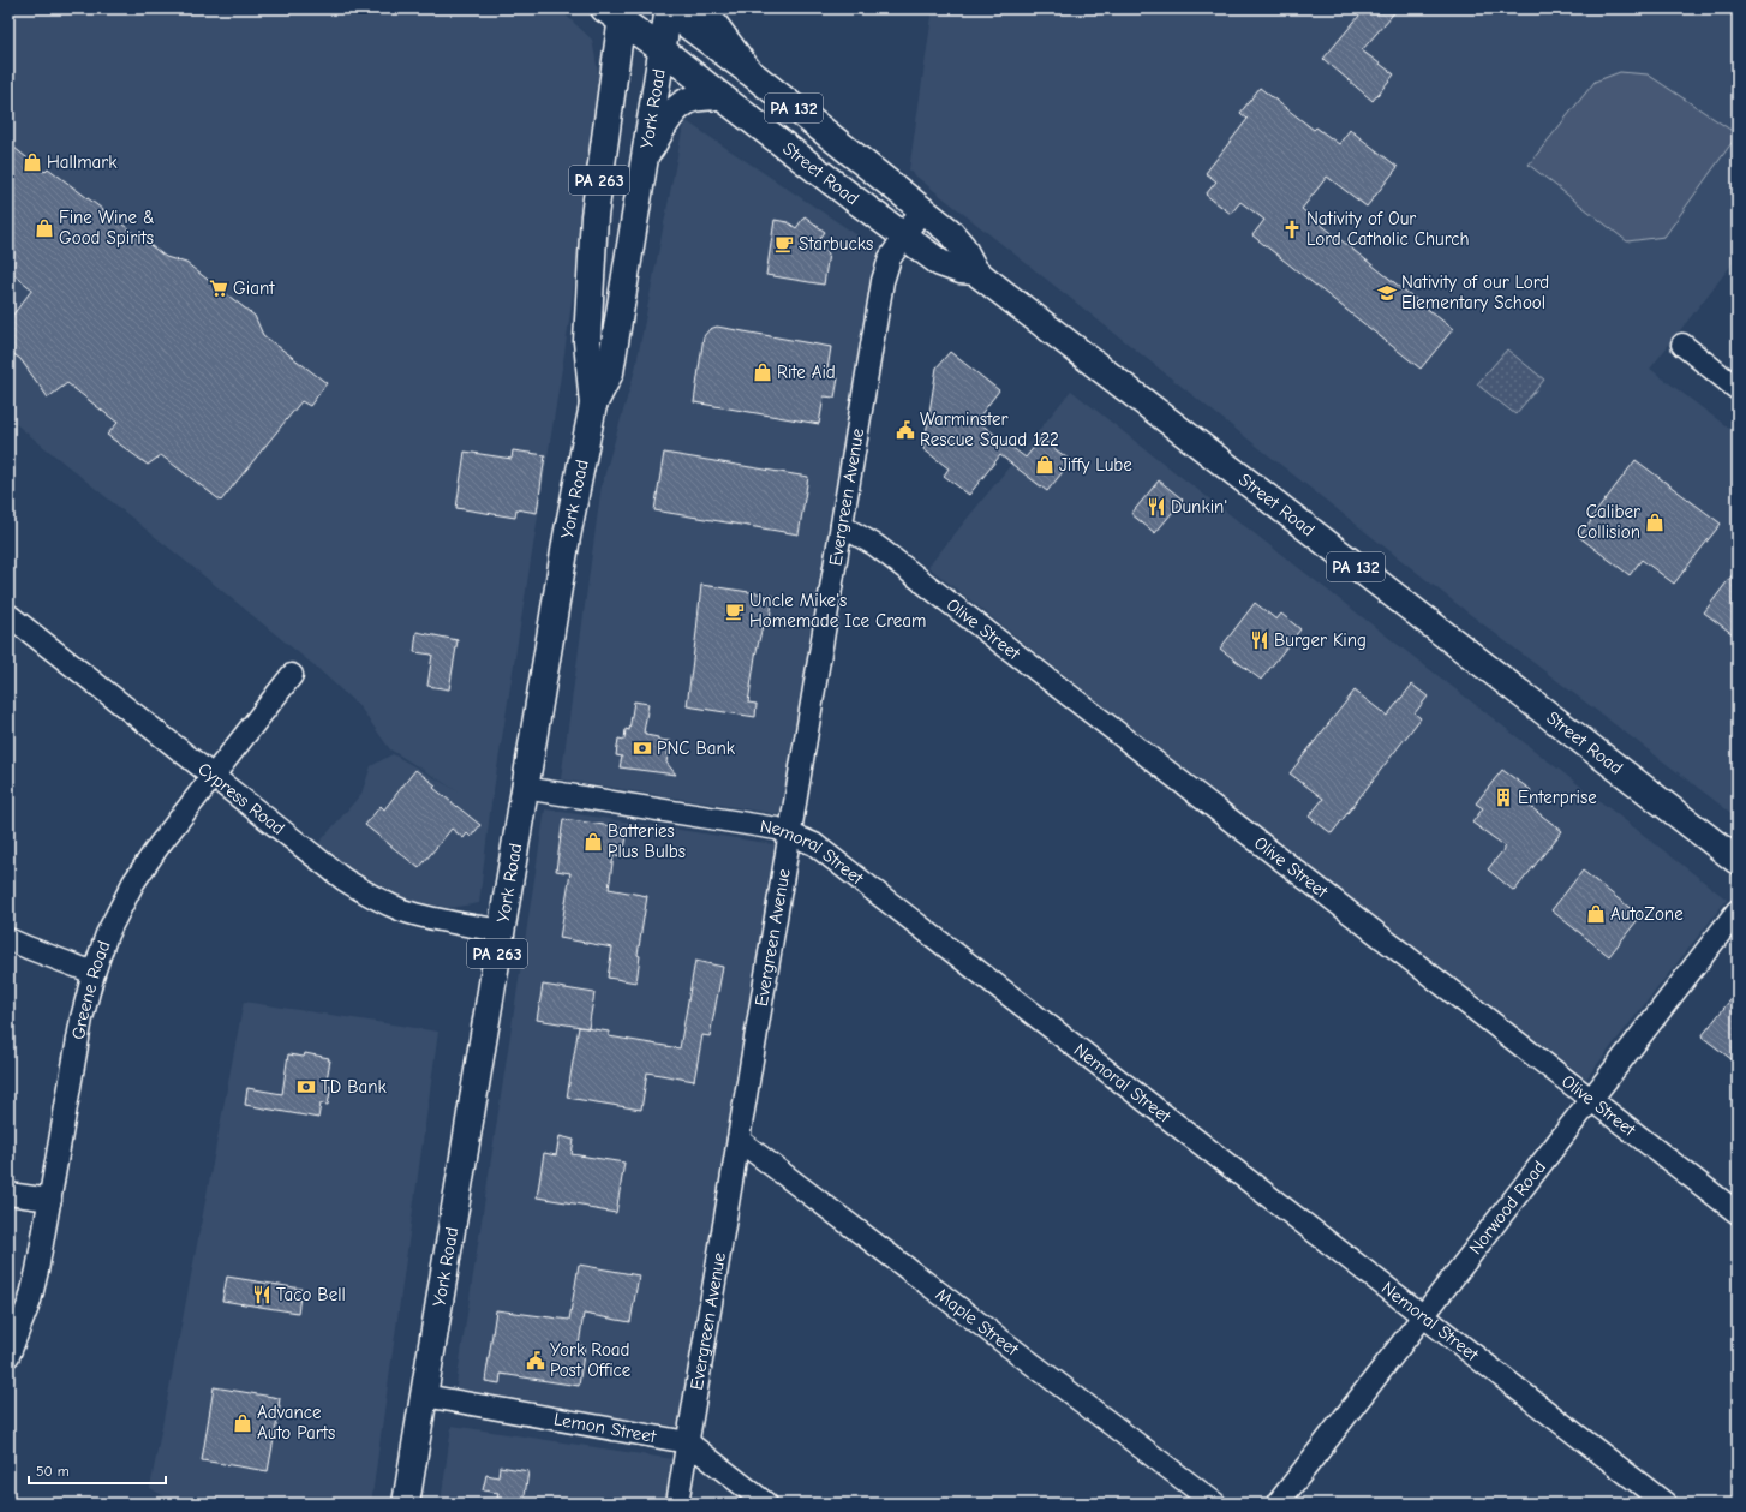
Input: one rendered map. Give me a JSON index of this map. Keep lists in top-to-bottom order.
{
  "streets": {
    "main road": [
      "York Road",
      "PA 132",
      "Street Road",
      "PA 263"
    ],
    "street": [
      "Evergreen Avenue",
      "Olive Street",
      "Cypress Road",
      "Nemoral Street",
      "Greene Road",
      "Norwood Road",
      "Maple Street",
      "Lemon Street"
    ]
  },
  "crossings": [
    ["York Road", "Street Road"],
    ["York Road", "Cypress Road"],
    ["York Road", "Nemoral Street"],
    ["York Road", "Lemon Street"],
    ["Street Road", "Evergreen Avenue"],
    ["Evergreen Avenue", "Olive Street"],
    ["Evergreen Avenue", "Nemoral Street"],
    ["Evergreen Avenue", "Maple Street"],
    ["Evergreen Avenue", "Lemon Street"],
    ["Olive Street", "Norwood Road"],
    ["Cypress Road", "Greene Road"],
    ["Nemoral Street", "Norwood Road"]
  ],
  "places": {
    "shop": [
      "Hallmark",
      "Fine Wine & Good Spirits",
      "Rite Aid",
      "Jiffy Lube",
      "Caliber Collision",
      "Batteries Plus Bulbs",
      "AutoZone",
      "Advance Auto Parts"
    ],
    "church": ["Nativity of Our Lord Catholic Church"],
    "cafe": ["Starbucks", "Uncle Mike's Homemade Ice Cream"],
    "supermarket": ["Giant"],
    "school or university": ["Nativity of our Lord Elementary School"],
    "public building": ["Warminster Rescue Squad 122", "York Road Post Office"],
    "restaurant": ["Dunkin'", "Burger King", "Taco Bell"],
    "bank": ["PNC Bank", "TD Bank"],
    "building": ["Enterprise"]
  },
  "scale_bar": "50 m"
}
